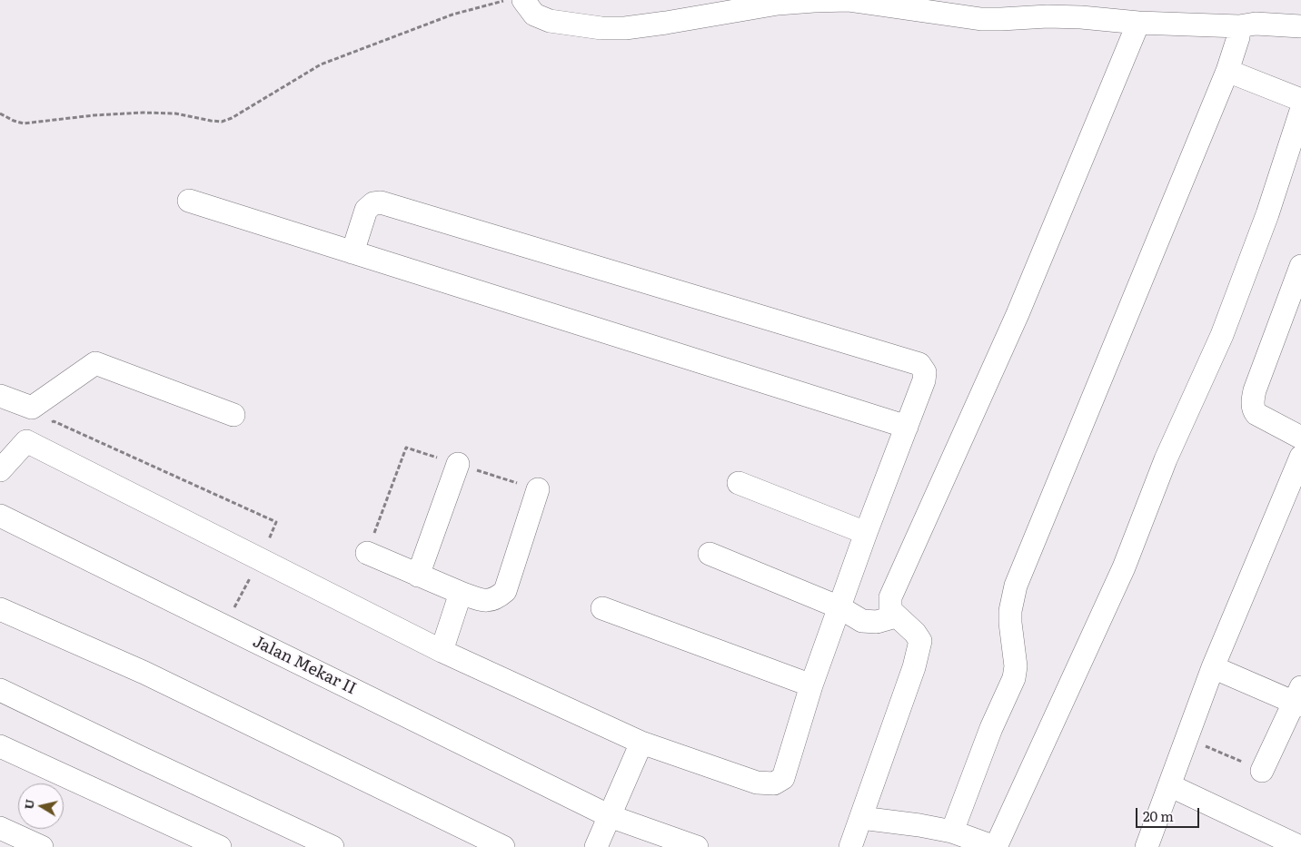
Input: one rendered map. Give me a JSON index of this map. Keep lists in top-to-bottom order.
{
  "streets": {
    "street": ["Jalan Mekar II"]
  },
  "scale_bar": "20 m",
  "north": "left"
}
